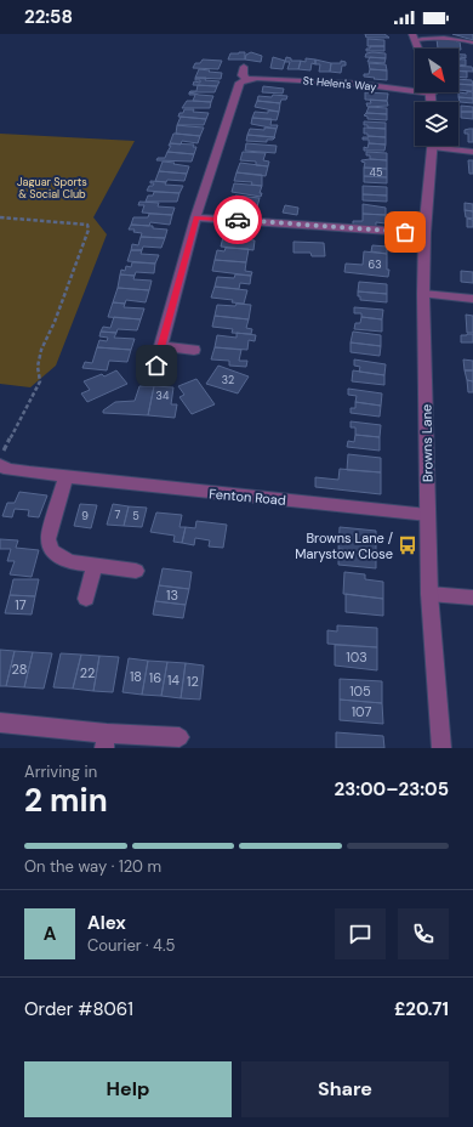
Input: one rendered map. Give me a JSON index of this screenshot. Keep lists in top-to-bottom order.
{
  "streets": {
    "street": ["St Helen's Way", "Browns Lane", "Fenton Road"]
  },
  "crossings": [
    ["Browns Lane", "Fenton Road"]
  ],
  "parks": ["Jaguar Sports & Social Club"],
  "places": {
    "bus stop": ["Browns Lane / Marystow Close"]
  },
  "house_numbers": [
    "45",
    "63",
    "32",
    "34",
    "7",
    "9",
    "5",
    "13",
    "17",
    "103",
    "28",
    "22",
    "18",
    "16",
    "14",
    "12",
    "105",
    "107"
  ],
  "north": "bottom right",
  "page": {
    "status": "22:58",
    "heading": ["2 min", "Arriving in", "23:00–23:05"],
    "panel": [
      "Alex",
      "Courier · 4.5",
      "Order #8061",
      "£20.71"
    ],
    "bar": "On the way · 120 m",
    "round": "A",
    "buttons": ["Help", "Share"]
  }
}
